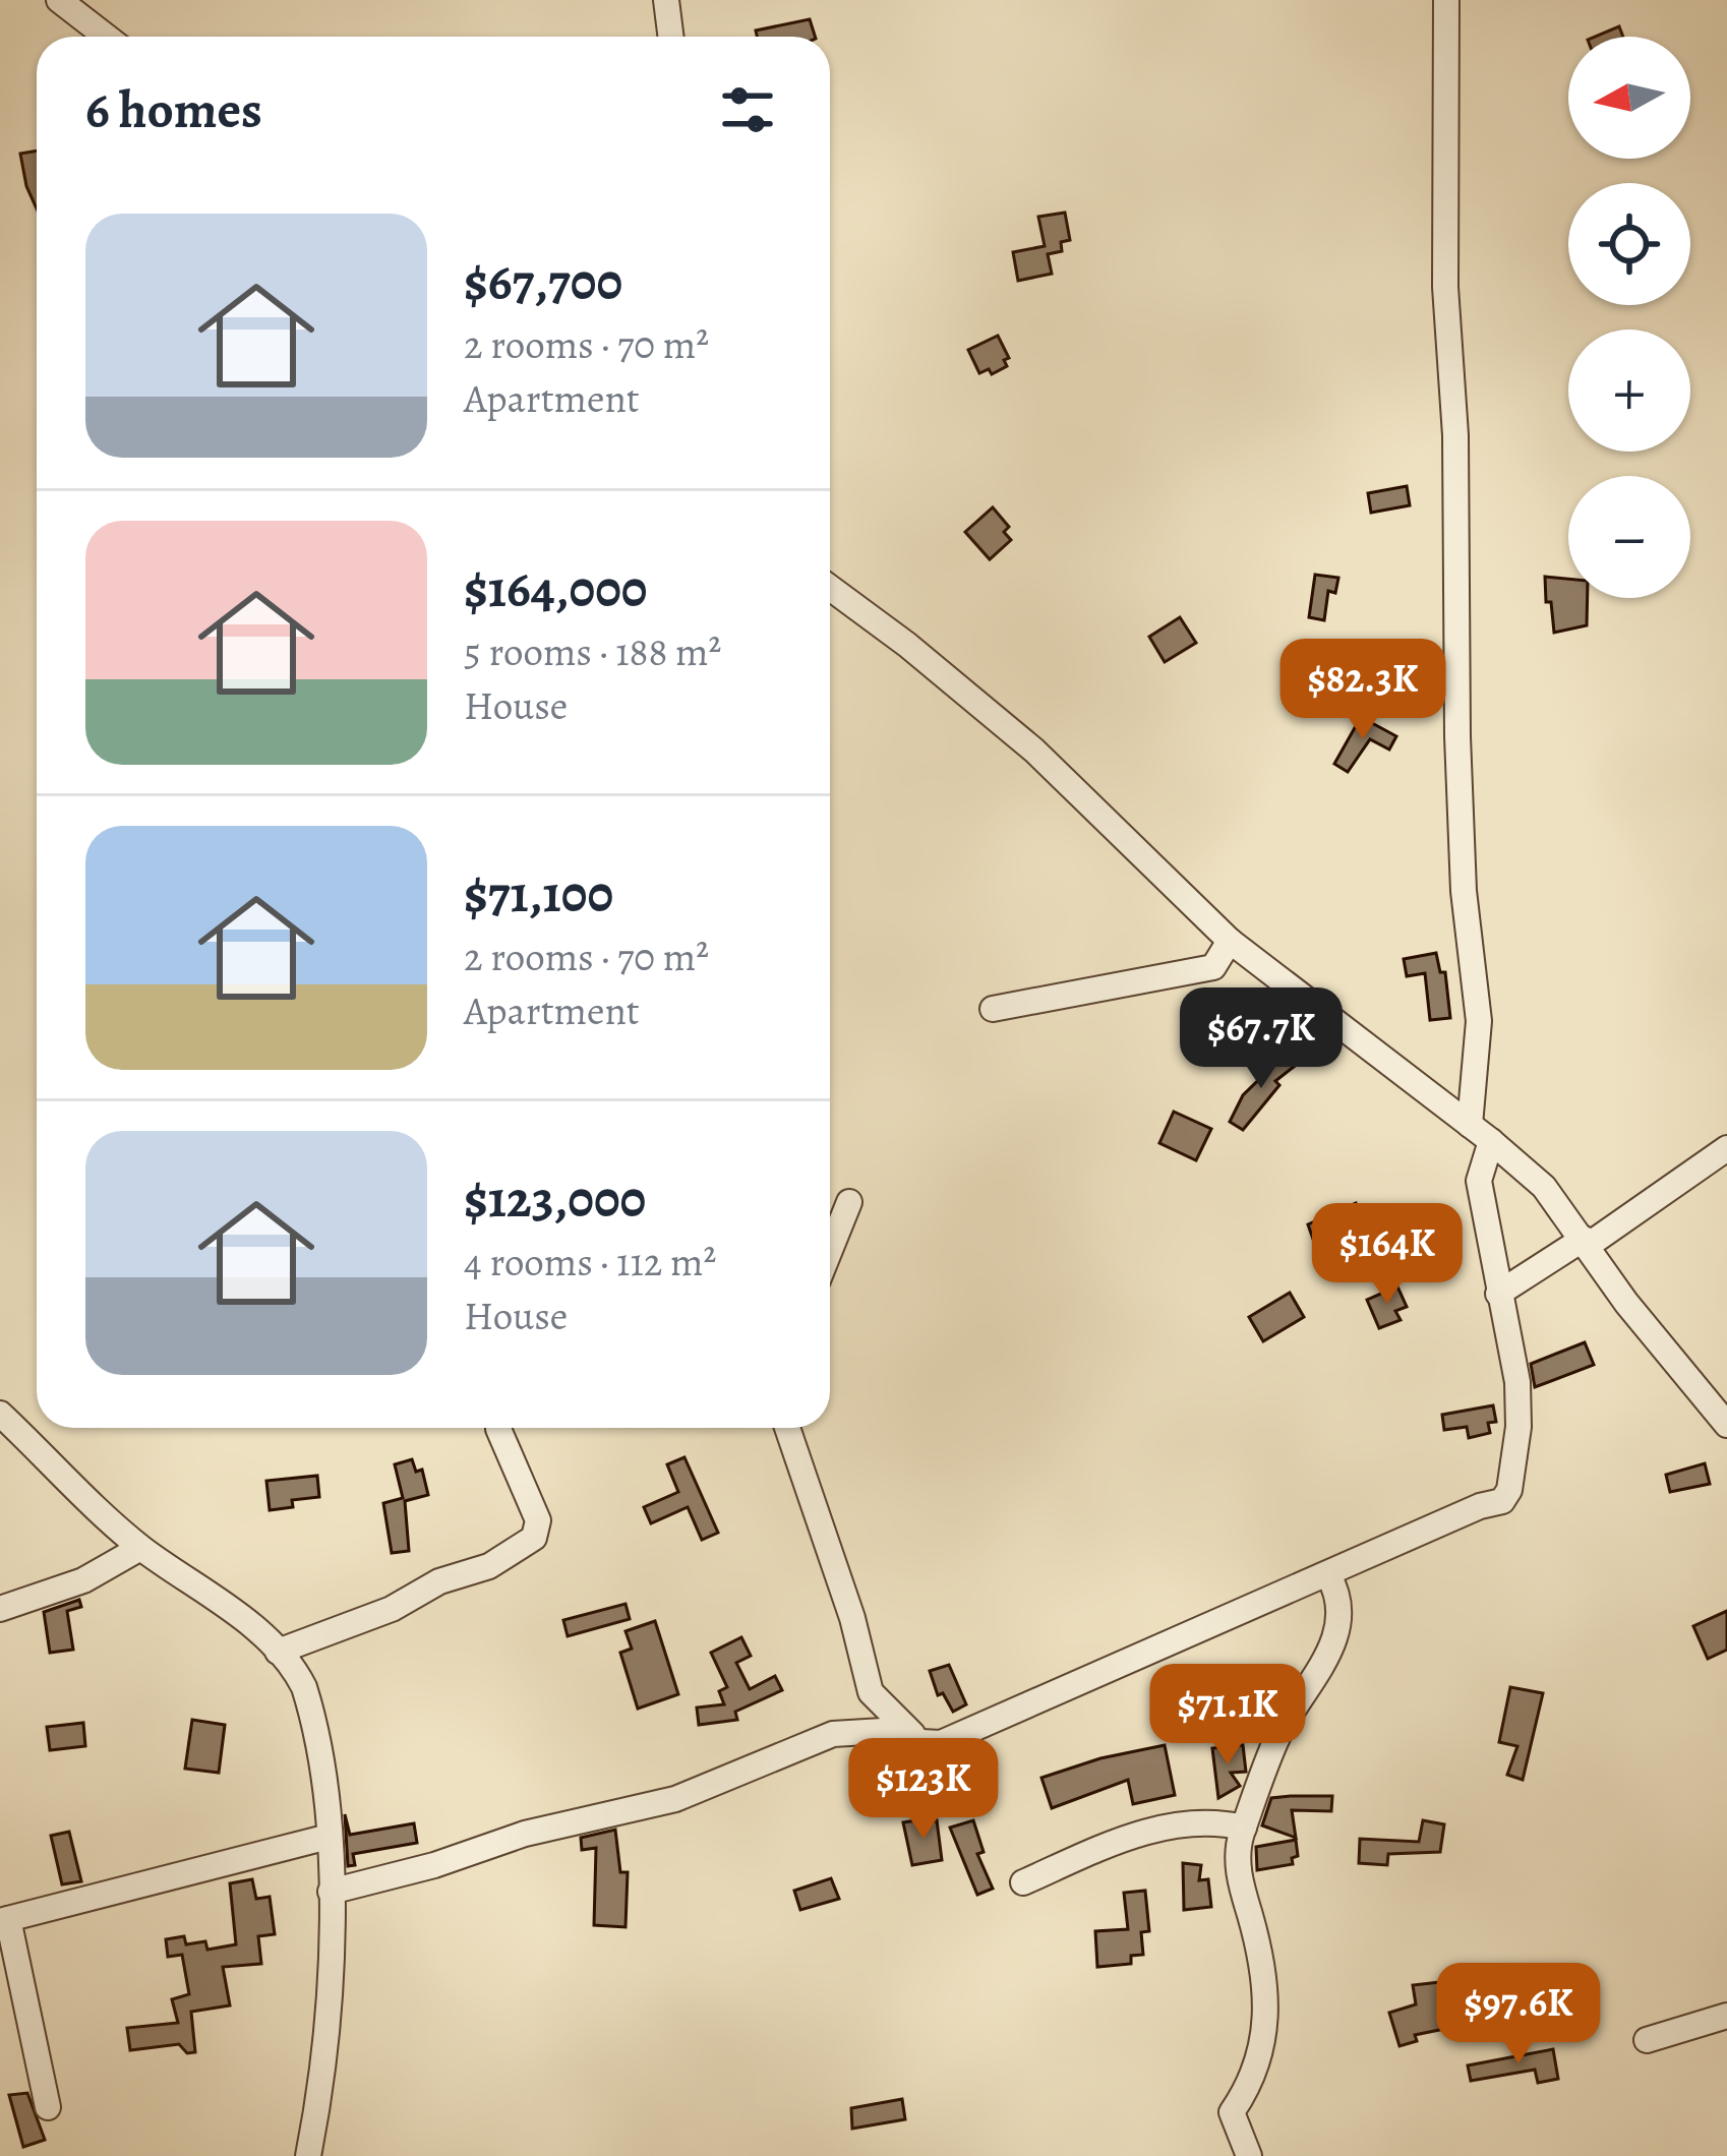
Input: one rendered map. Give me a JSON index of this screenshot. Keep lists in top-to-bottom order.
{
  "north": "left",
  "page": {
    "map_buttons": ["+", "−"],
    "heading": "6 homes",
    "list": [
      {
        "name": "$67,700",
        "note": "2 rooms · 70 m² · Apartment"
      },
      {
        "name": "$164,000",
        "note": "5 rooms · 188 m² · House"
      },
      {
        "name": "$71,100",
        "note": "2 rooms · 70 m² · Apartment"
      },
      {
        "name": "$123,000",
        "note": "4 rooms · 112 m² · House"
      }
    ],
    "price": [
      "$82.3K",
      "$67.7K",
      "$164K",
      "$71.1K",
      "$123K",
      "$97.6K"
    ]
  }
}
